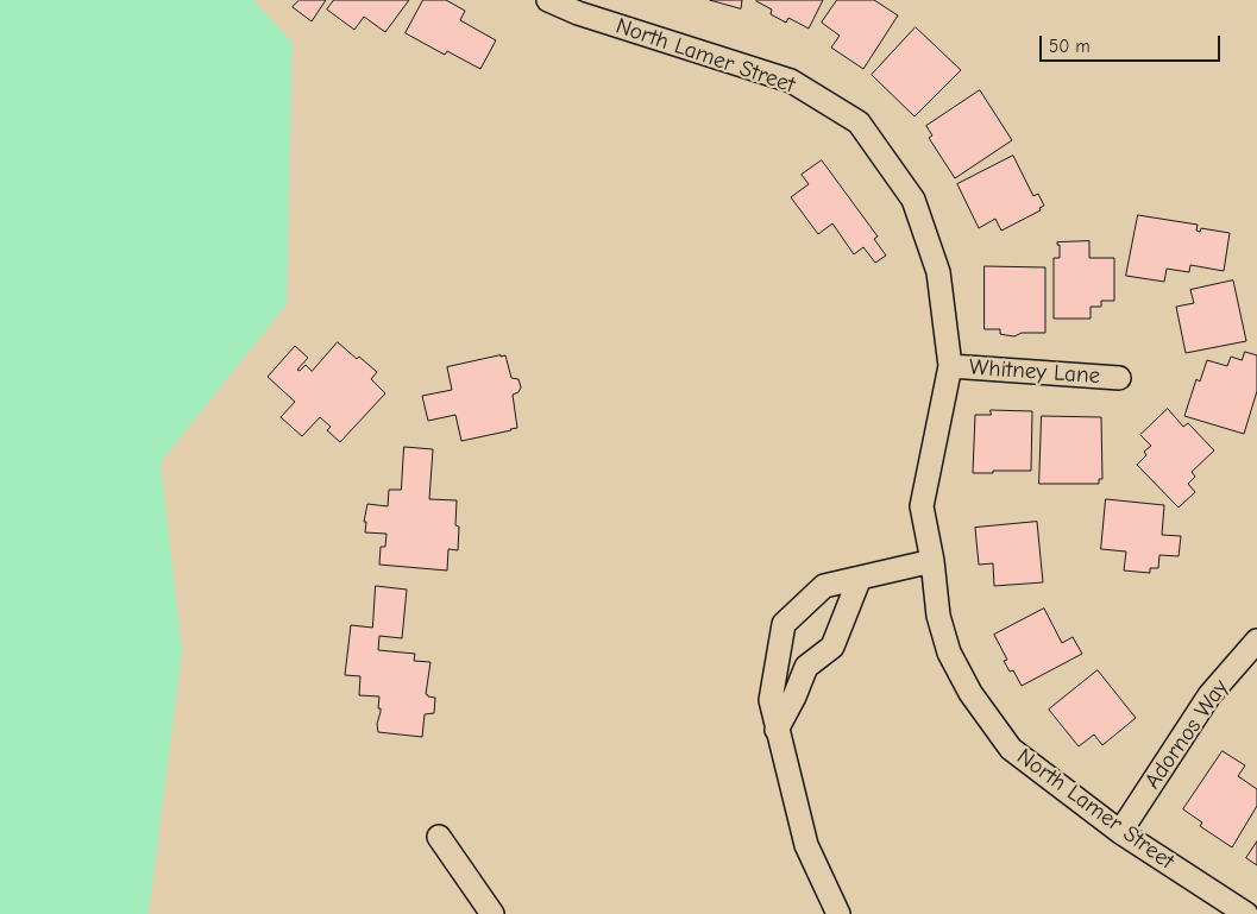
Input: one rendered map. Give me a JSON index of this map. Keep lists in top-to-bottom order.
{
  "streets": {
    "street": ["North Lamer Street", "Whitney Lane", "Adornos Way"]
  },
  "crossings": [
    ["North Lamer Street", "Whitney Lane"],
    ["North Lamer Street", "Adornos Way"]
  ],
  "scale_bar": "50 m"
}
